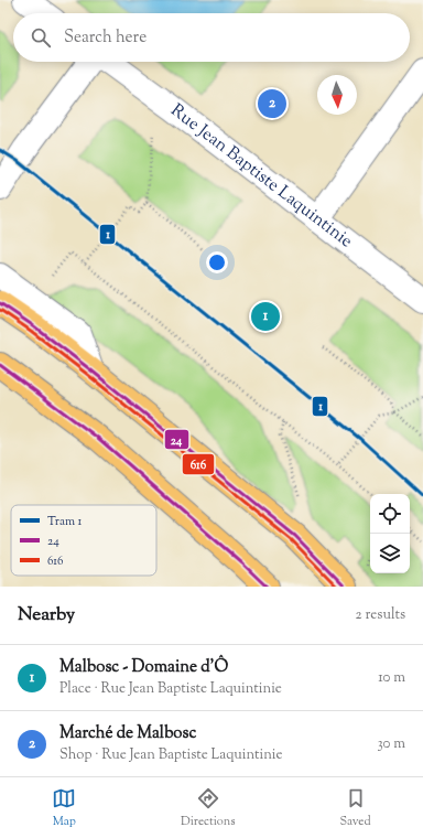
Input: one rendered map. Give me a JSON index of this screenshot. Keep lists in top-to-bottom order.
{
  "streets": {
    "street": ["Rue Jean Baptiste Laquintinie"]
  },
  "lines": ["tram line 1", "transit line 24", "transit line 616"],
  "legend": ["Tram 1", "24", "616"],
  "north": "bottom",
  "page": {
    "search": "Search here",
    "pins": ["2", "1"],
    "heading": ["Nearby", "2 results"],
    "list": [
      {
        "mark": "1",
        "name": "Malbosc - Domaine d'Ô",
        "note": "Place · Rue Jean Baptiste Laquintinie",
        "value": "10 m"
      },
      {
        "mark": "2",
        "name": "Marché de Malbosc",
        "note": "Shop · Rue Jean Baptiste Laquintinie",
        "value": "30 m"
      }
    ],
    "nav": ["Map", "Directions", "Saved"]
  }
}
